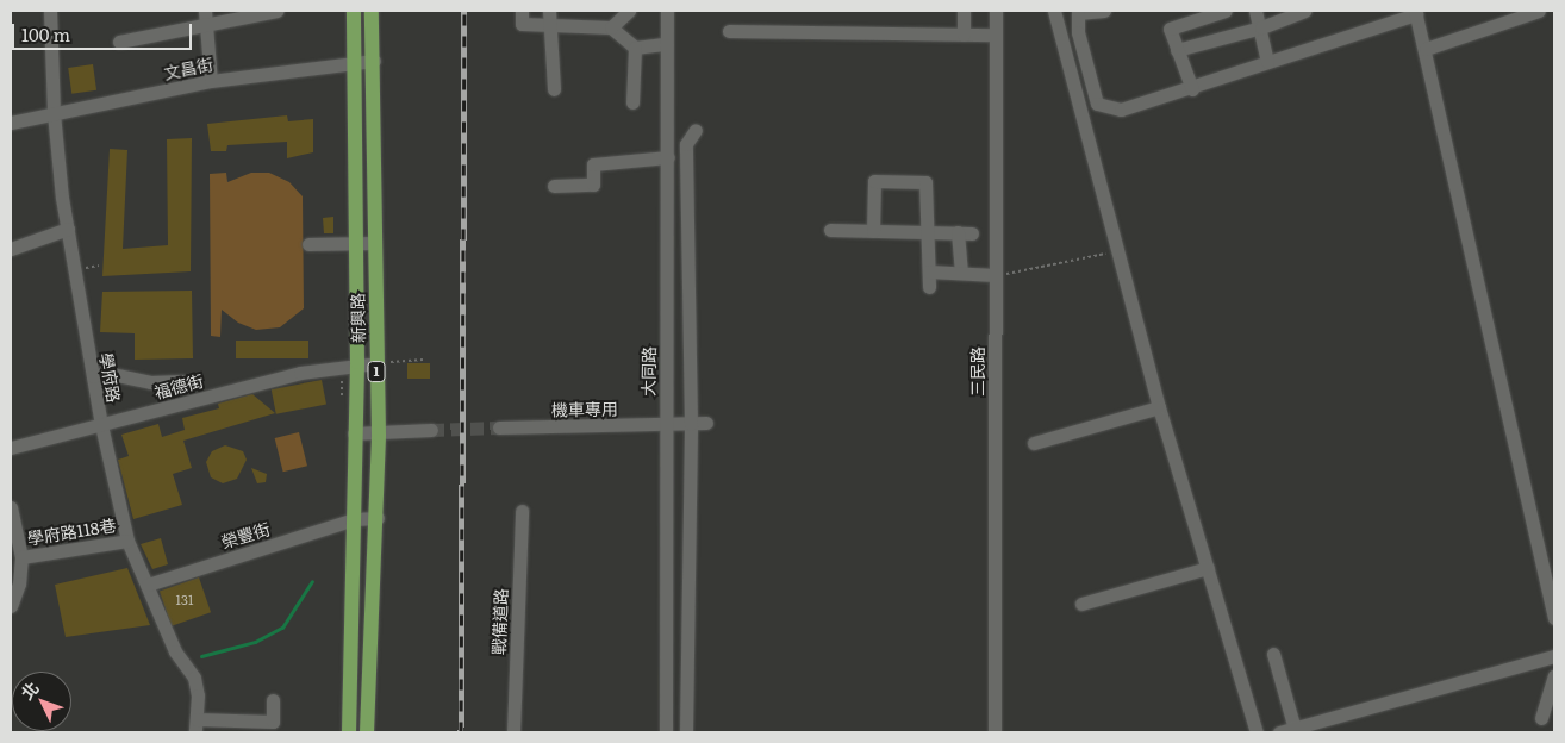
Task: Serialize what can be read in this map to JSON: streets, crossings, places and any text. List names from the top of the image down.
{
  "streets": {
    "main road": ["新興路", "1"],
    "street": [
      "文昌街",
      "大同路",
      "三民路",
      "學府路",
      "福德街",
      "機車專用",
      "學府路118巷",
      "榮豐街",
      "戰備道路"
    ]
  },
  "crossings": [
    ["文昌街", "新興路"],
    ["文昌街", "學府路"],
    ["新興路", "福德街"],
    ["新興路", "榮豐街"],
    ["大同路", "機車專用"],
    ["學府路", "福德街"],
    ["學府路", "學府路118巷"],
    ["學府路", "榮豐街"]
  ],
  "house_numbers": ["131"],
  "scale_bar": "100 m",
  "north": "top left"
}
